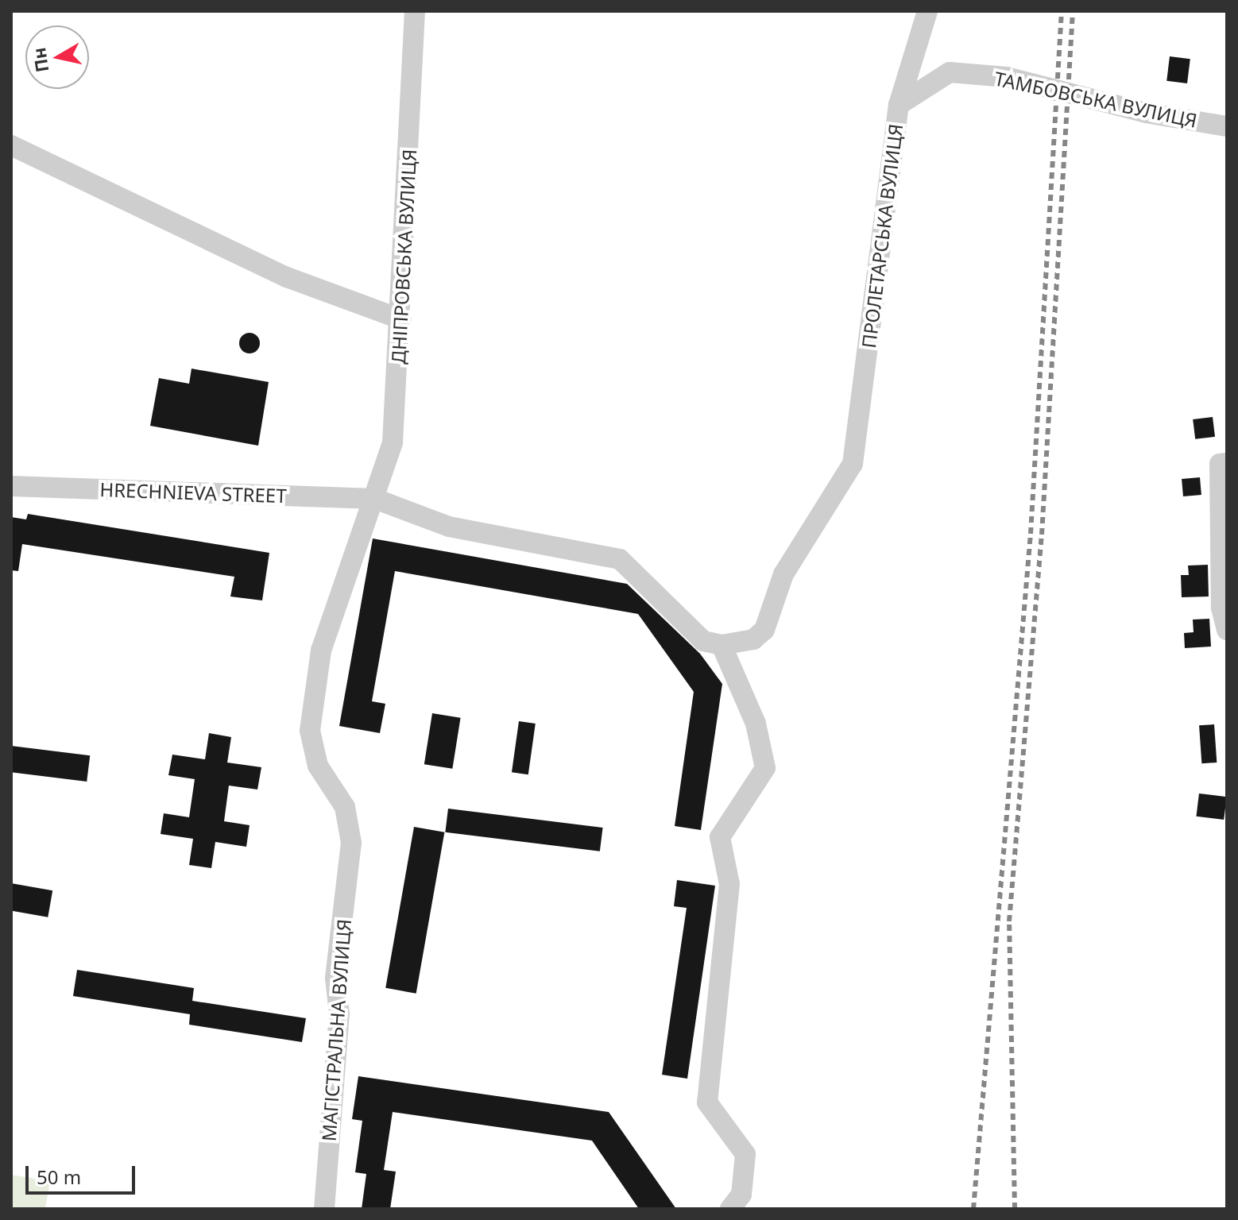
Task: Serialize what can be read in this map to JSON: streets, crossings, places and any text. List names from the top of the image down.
{
  "streets": {
    "street": [
      "ТАМБОВСЬКА ВУЛИЦЯ",
      "ПРОЛЕТАРСЬКА ВУЛИЦЯ",
      "ДНІПРОВСЬКА ВУЛИЦЯ",
      "HRECHNIEVA STREET",
      "МАГІСТРАЛЬНА ВУЛИЦЯ"
    ]
  },
  "crossings": [
    ["ТАМБОВСЬКА ВУЛИЦЯ", "ПРОЛЕТАРСЬКА ВУЛИЦЯ"],
    ["ДНІПРОВСЬКА ВУЛИЦЯ", "HRECHNIEVA STREET"],
    ["ДНІПРОВСЬКА ВУЛИЦЯ", "МАГІСТРАЛЬНА ВУЛИЦЯ"],
    ["HRECHNIEVA STREET", "МАГІСТРАЛЬНА ВУЛИЦЯ"]
  ],
  "scale_bar": "50 m",
  "north": "left"
}
